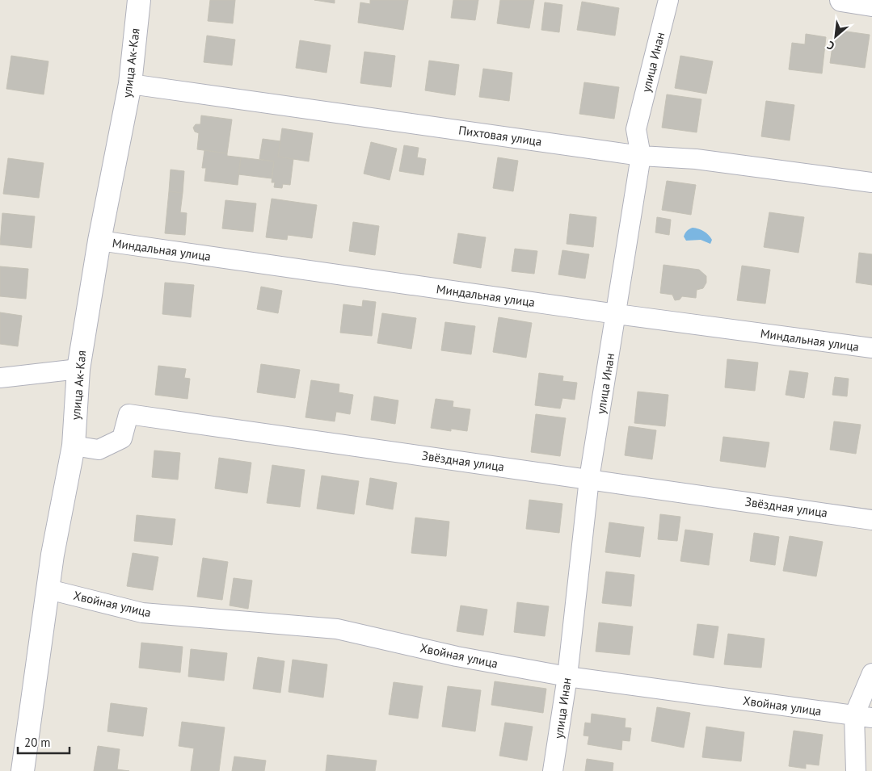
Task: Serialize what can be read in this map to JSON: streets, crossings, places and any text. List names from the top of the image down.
{
  "streets": {
    "main road": ["улица Ак-Кая"],
    "street": [
      "улица Инан",
      "Пихтовая улица",
      "Миндальная улица",
      "Звёздная улица",
      "Хвойная улица"
    ]
  },
  "crossings": [
    ["улица Инан", "Пихтовая улица"],
    ["улица Инан", "Миндальная улица"],
    ["улица Инан", "Звёздная улица"],
    ["улица Инан", "Хвойная улица"],
    ["улица Ак-Кая", "Пихтовая улица"],
    ["улица Ак-Кая", "Миндальная улица"],
    ["улица Ак-Кая", "Звёздная улица"],
    ["улица Ак-Кая", "Хвойная улица"]
  ],
  "scale_bar": "20 m",
  "north": "bottom left"
}
